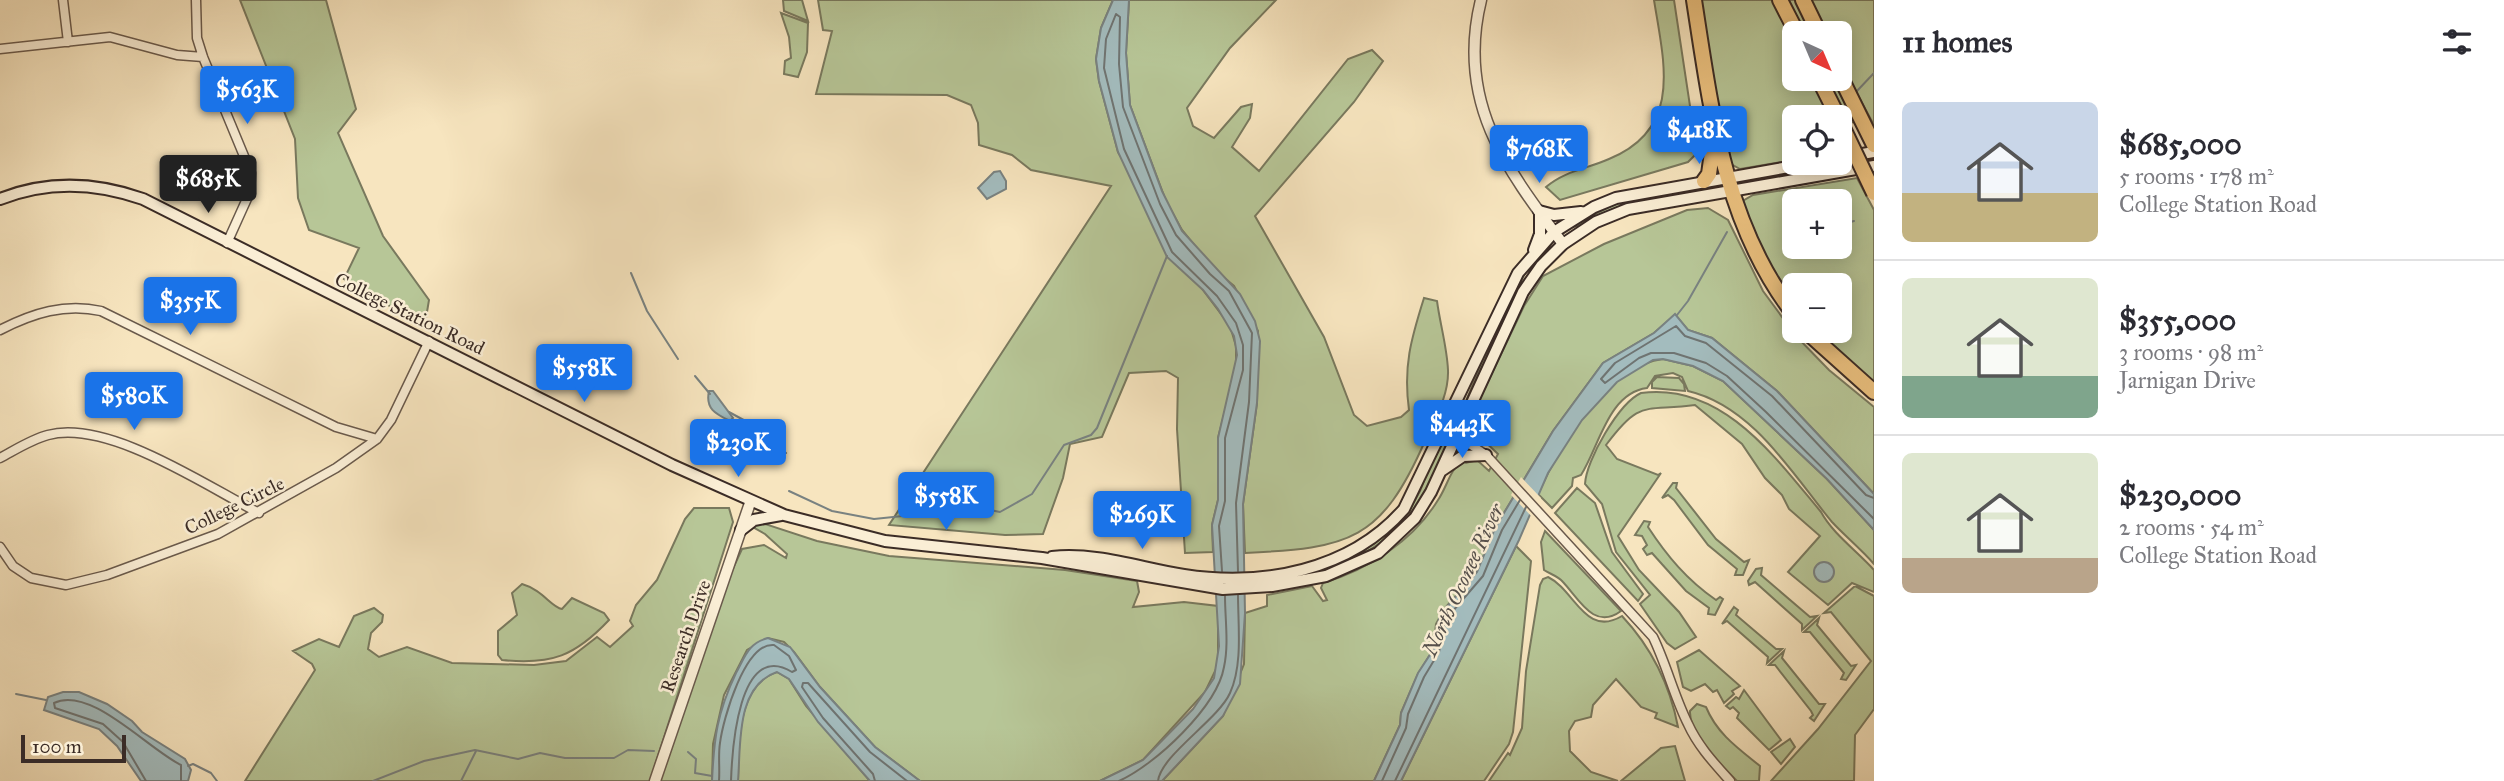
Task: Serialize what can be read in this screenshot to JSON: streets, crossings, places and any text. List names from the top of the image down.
{
  "streets": {
    "main road": ["College Station Road"],
    "street": ["College Circle", "Research Drive"]
  },
  "crossings": [
    ["College Station Road", "College Circle"],
    ["College Station Road", "Research Drive"]
  ],
  "water": ["North Oconee River"],
  "scale_bar": "100 m",
  "north": "bottom right",
  "page": {
    "heading": "11 homes",
    "map_buttons": ["+", "−"],
    "price": [
      "$563K",
      "$418K",
      "$768K",
      "$685K",
      "$355K",
      "$558K",
      "$580K",
      "$443K",
      "$230K",
      "$558K",
      "$269K"
    ],
    "list": [
      {
        "name": "$685,000",
        "note": "5 rooms · 178 m² · College Station Road"
      },
      {
        "name": "$355,000",
        "note": "3 rooms · 98 m² · Jarnigan Drive"
      },
      {
        "name": "$230,000",
        "note": "2 rooms · 54 m² · College Station Road"
      }
    ],
    "scale": "100 m"
  }
}
